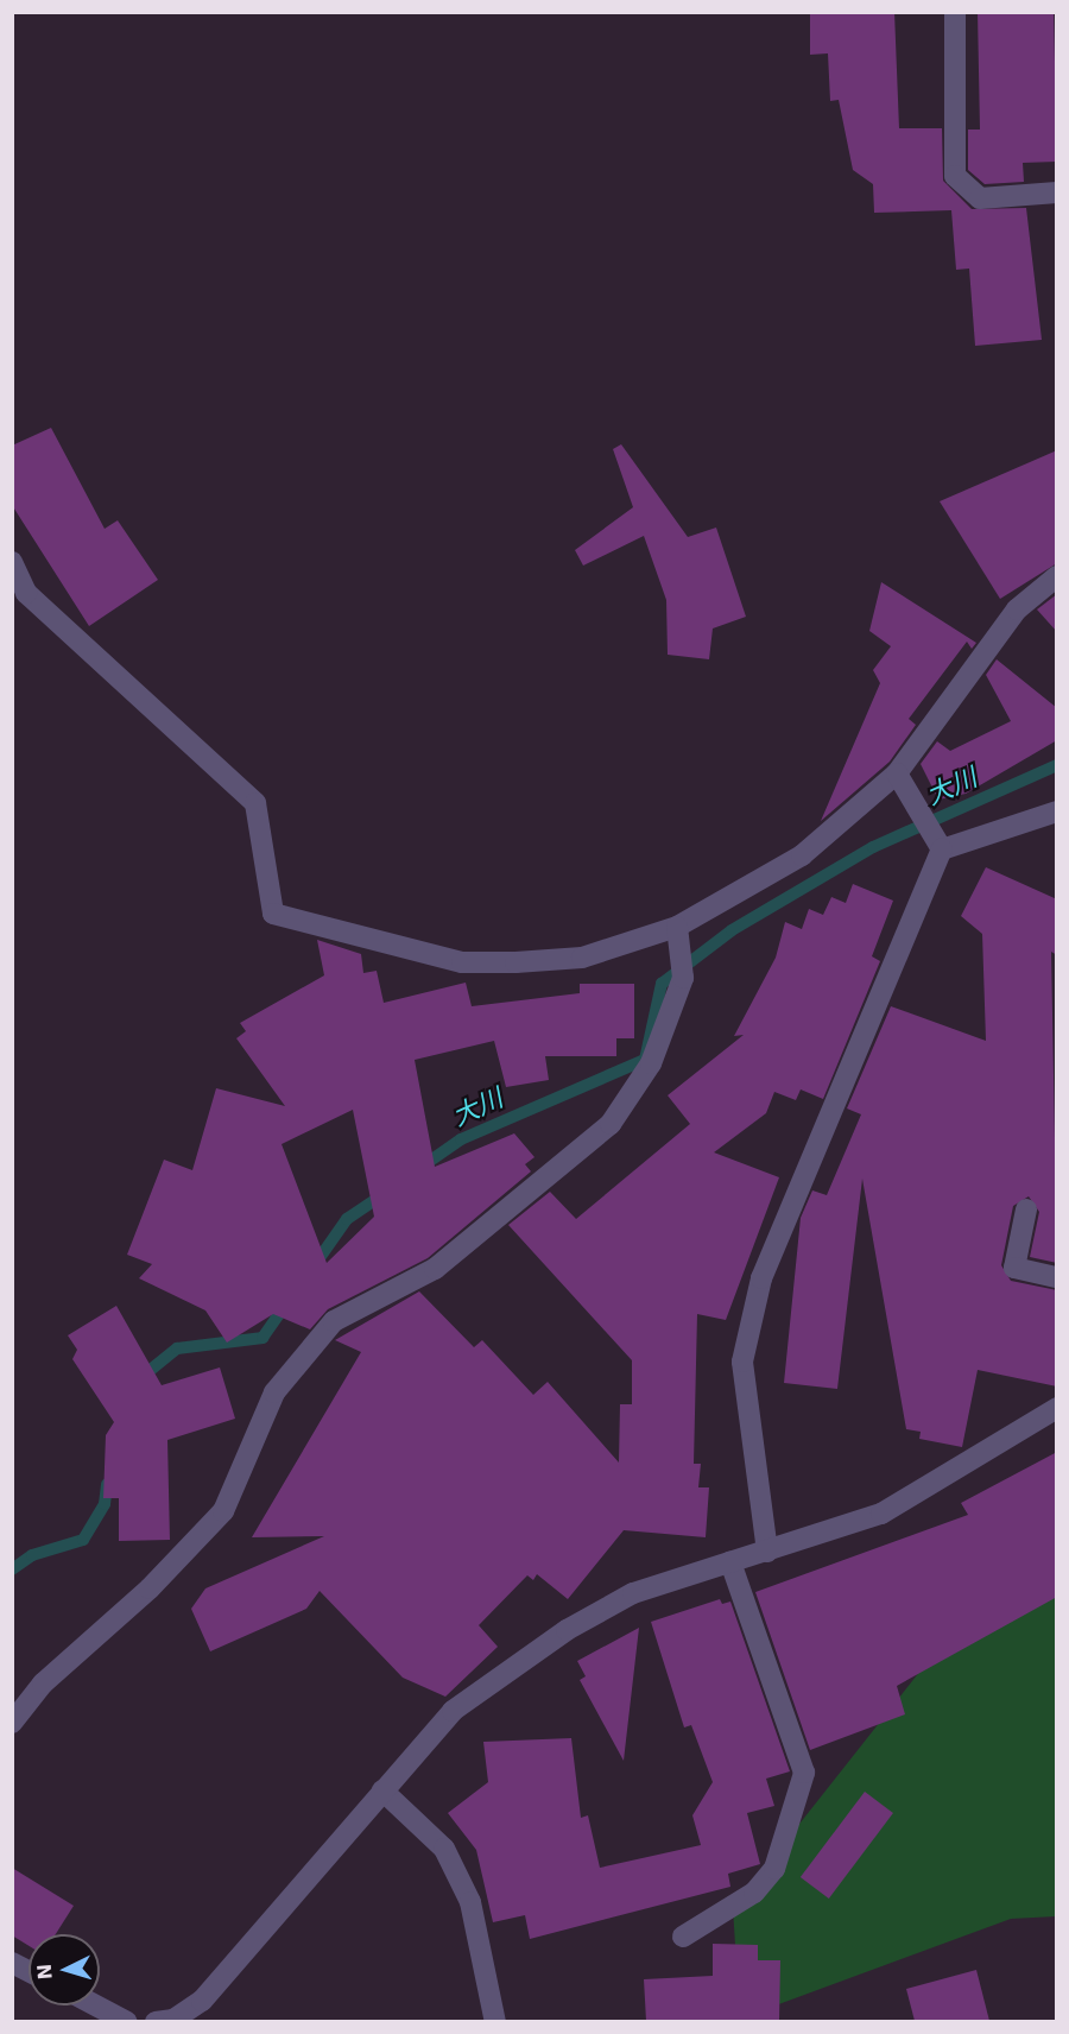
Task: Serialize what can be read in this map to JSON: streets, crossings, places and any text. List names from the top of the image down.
{
  "water": ["大川"],
  "north": "left"
}
